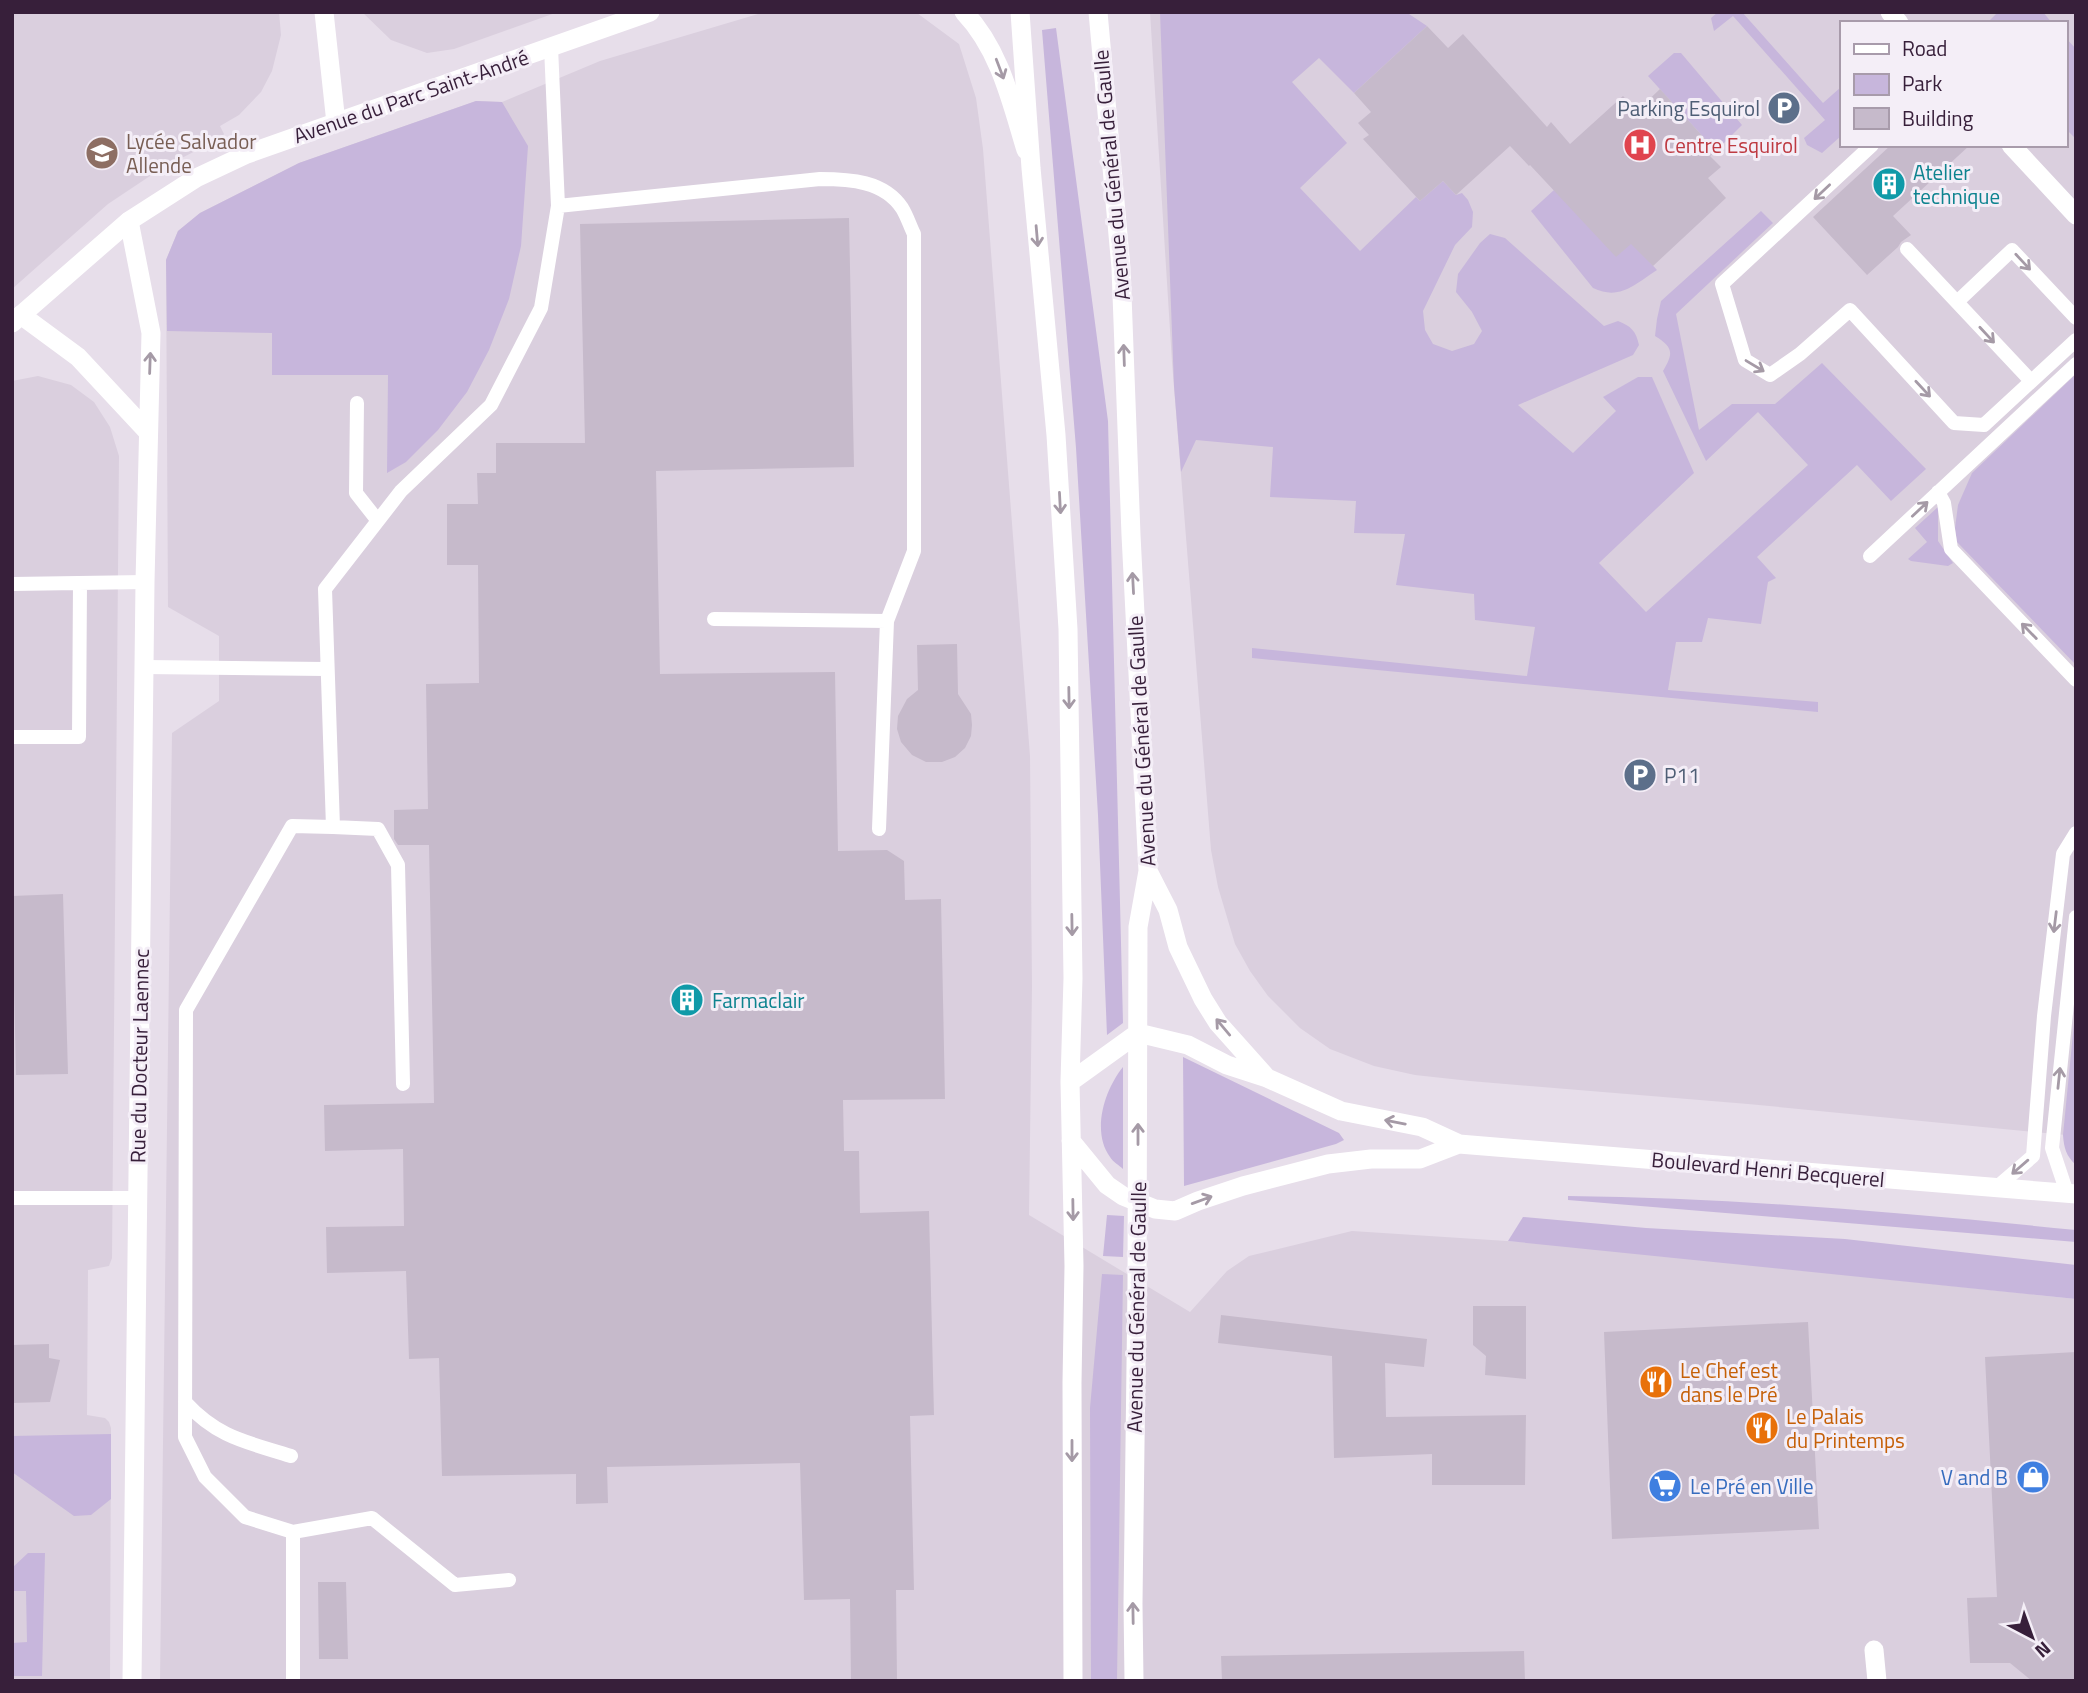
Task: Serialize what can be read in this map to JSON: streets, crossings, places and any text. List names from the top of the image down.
{
  "streets": {
    "main road": [
      "Avenue du Parc Saint-André",
      "Avenue du Général de Gaulle",
      "Rue du Docteur Laennec",
      "Boulevard Henri Becquerel"
    ]
  },
  "crossings": [
    ["Avenue du Parc Saint-André", "Rue du Docteur Laennec"]
  ],
  "places": {
    "parking": ["Parking Esquirol", "P11"],
    "hospital": ["Centre Esquirol"],
    "school or university": ["Lycée Salvador Allende"],
    "building": ["Atelier technique", "Farmaclair"],
    "restaurant": ["Le Chef est dans le Pré", "Le Palais du Printemps"],
    "shop": ["V and B"],
    "supermarket": ["Le Pré en Ville"]
  },
  "legend": ["Road", "Park", "Building"],
  "north": "bottom right"
}
